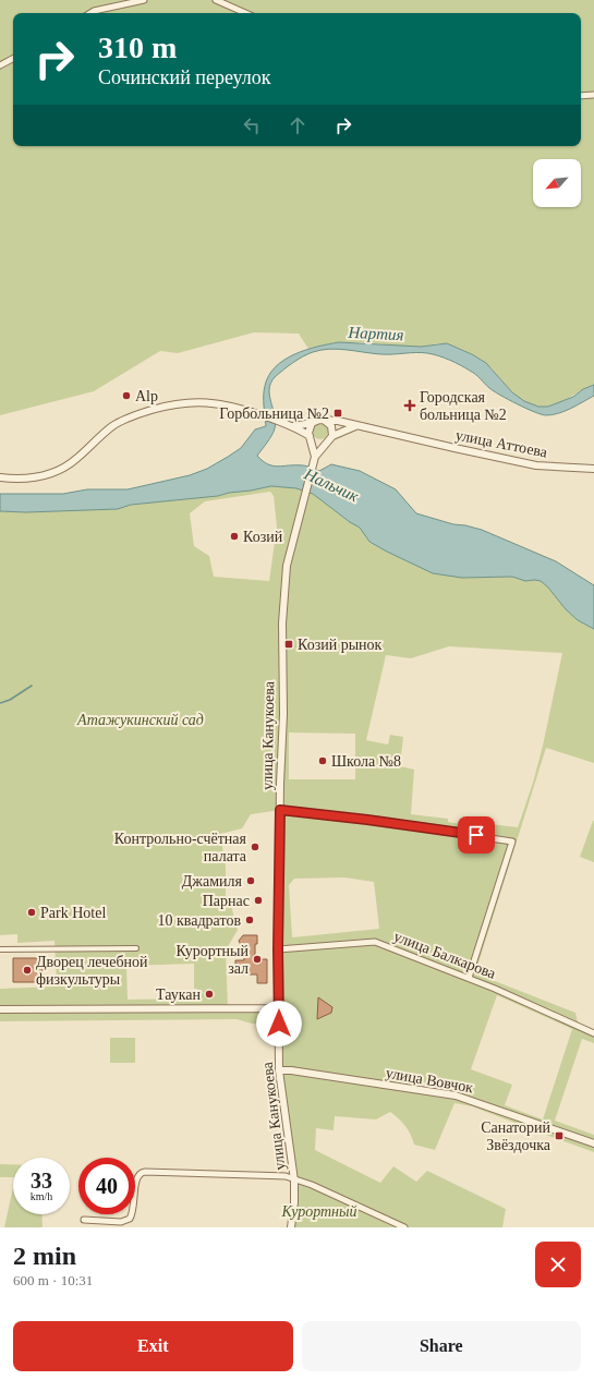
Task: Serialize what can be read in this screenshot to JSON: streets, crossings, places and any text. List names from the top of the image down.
{
  "streets": {
    "street": [
      "улица Аттоева",
      "улица Канукоева",
      "улица Балкарова",
      "улица Вовчок"
    ]
  },
  "crossings": [
    ["улица Канукоева", "улица Балкарова"],
    ["улица Канукоева", "улица Вовчок"]
  ],
  "water": ["Нартия", "Нальчик"],
  "parks": ["Атажукинский сад", "Курортный"],
  "places": {
    "other": [
      "Alp",
      "Козий",
      "Школа №8",
      "Контрольно-счётная палата",
      "Джамиля",
      "Парнас",
      "Park Hotel",
      "10 квадратов",
      "Курортный зал",
      "Дворец лечебной физкультуры",
      "Таукан"
    ],
    "health": ["Городская больница №2"],
    "transit": ["Горбольница №2", "Козий рынок", "Санаторий Звёздочка"]
  },
  "north": "bottom left",
  "page": {
    "turn": ["310 m", "Сочинский переулок"],
    "speed": "33 km/h",
    "limit": "40",
    "heading": ["2 min", "600 m · 10:31"],
    "buttons": ["Exit", "Share"]
  }
}
